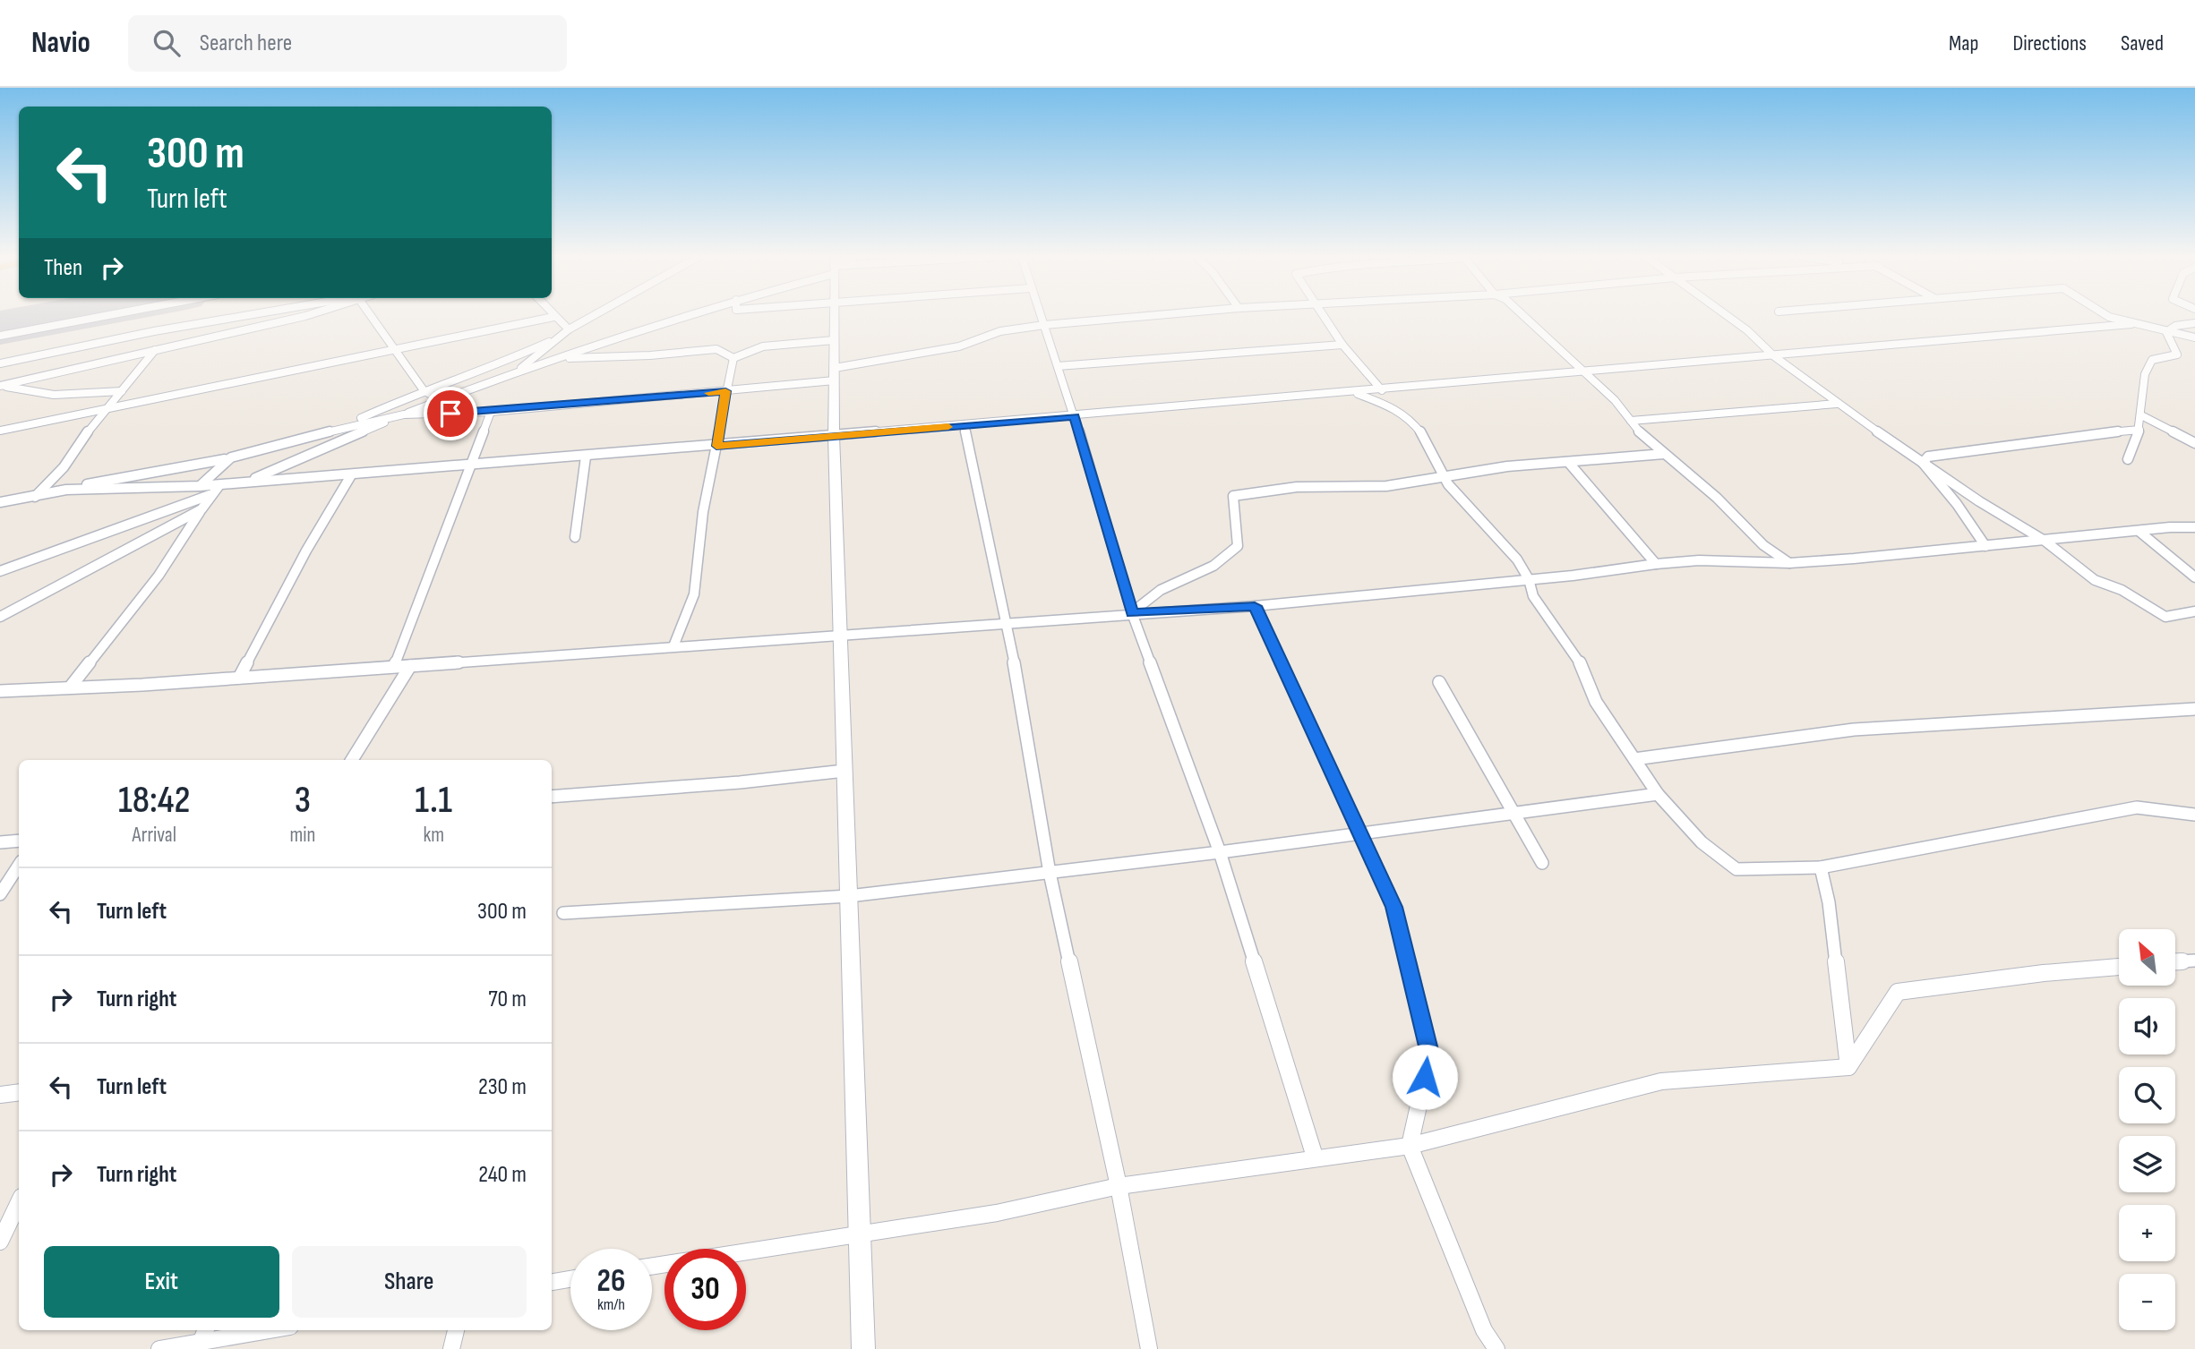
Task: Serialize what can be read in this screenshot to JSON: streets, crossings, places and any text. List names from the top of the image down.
{
  "north": "top left",
  "page": {
    "header": "Navio",
    "search": "Search here",
    "nav": ["Map", "Directions", "Saved"],
    "turn": ["300 m", "Turn left"],
    "then": "Then",
    "eta": [
      "18:42",
      "Arrival",
      "3",
      "min",
      "1.1",
      "km"
    ],
    "list": [
      {
        "name": "Turn left",
        "value": "300 m"
      },
      {
        "name": "Turn right",
        "value": "70 m"
      },
      {
        "name": "Turn left",
        "value": "230 m"
      },
      {
        "name": "Turn right",
        "value": "240 m"
      }
    ],
    "map_buttons": ["+", "−"],
    "buttons": ["Exit", "Share"],
    "speed": "26 km/h",
    "limit": "30"
  }
}
